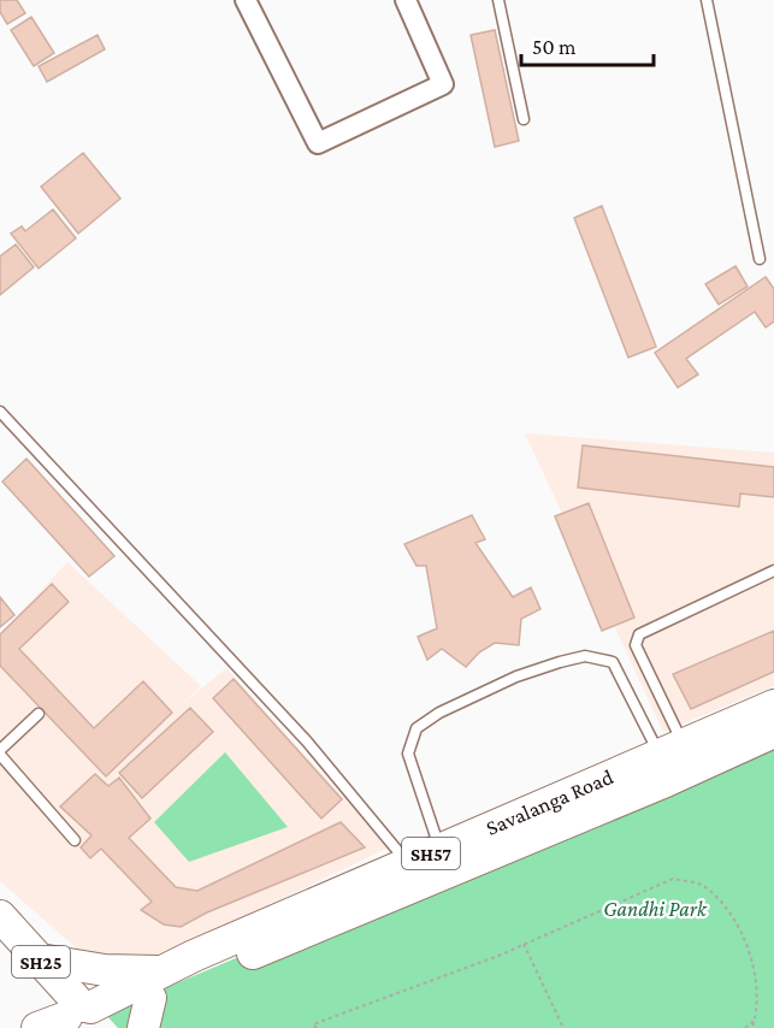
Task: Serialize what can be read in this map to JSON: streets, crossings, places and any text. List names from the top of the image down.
{
  "streets": {
    "main road": ["Savalanga Road", "SH57", "SH25"]
  },
  "crossings": [
    ["Savalanga Road", "SH25"]
  ],
  "parks": ["Gandhi Park"],
  "scale_bar": "50 m"
}
